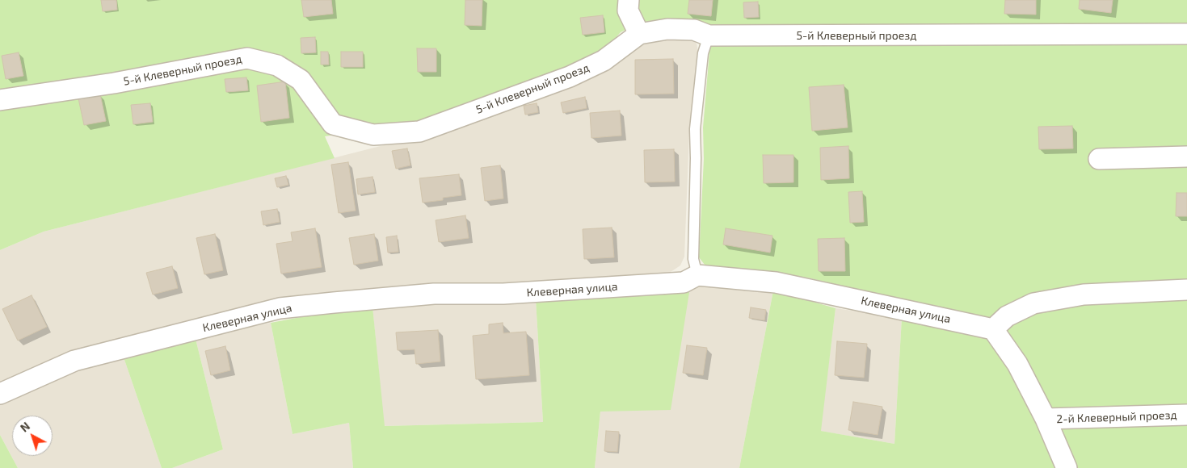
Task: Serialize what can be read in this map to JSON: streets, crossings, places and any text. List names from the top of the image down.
{
  "streets": {
    "street": ["5-й Клеверный проезд", "Клеверная улица", "2-й Клеверный проезд"]
  },
  "north": "top left"
}
